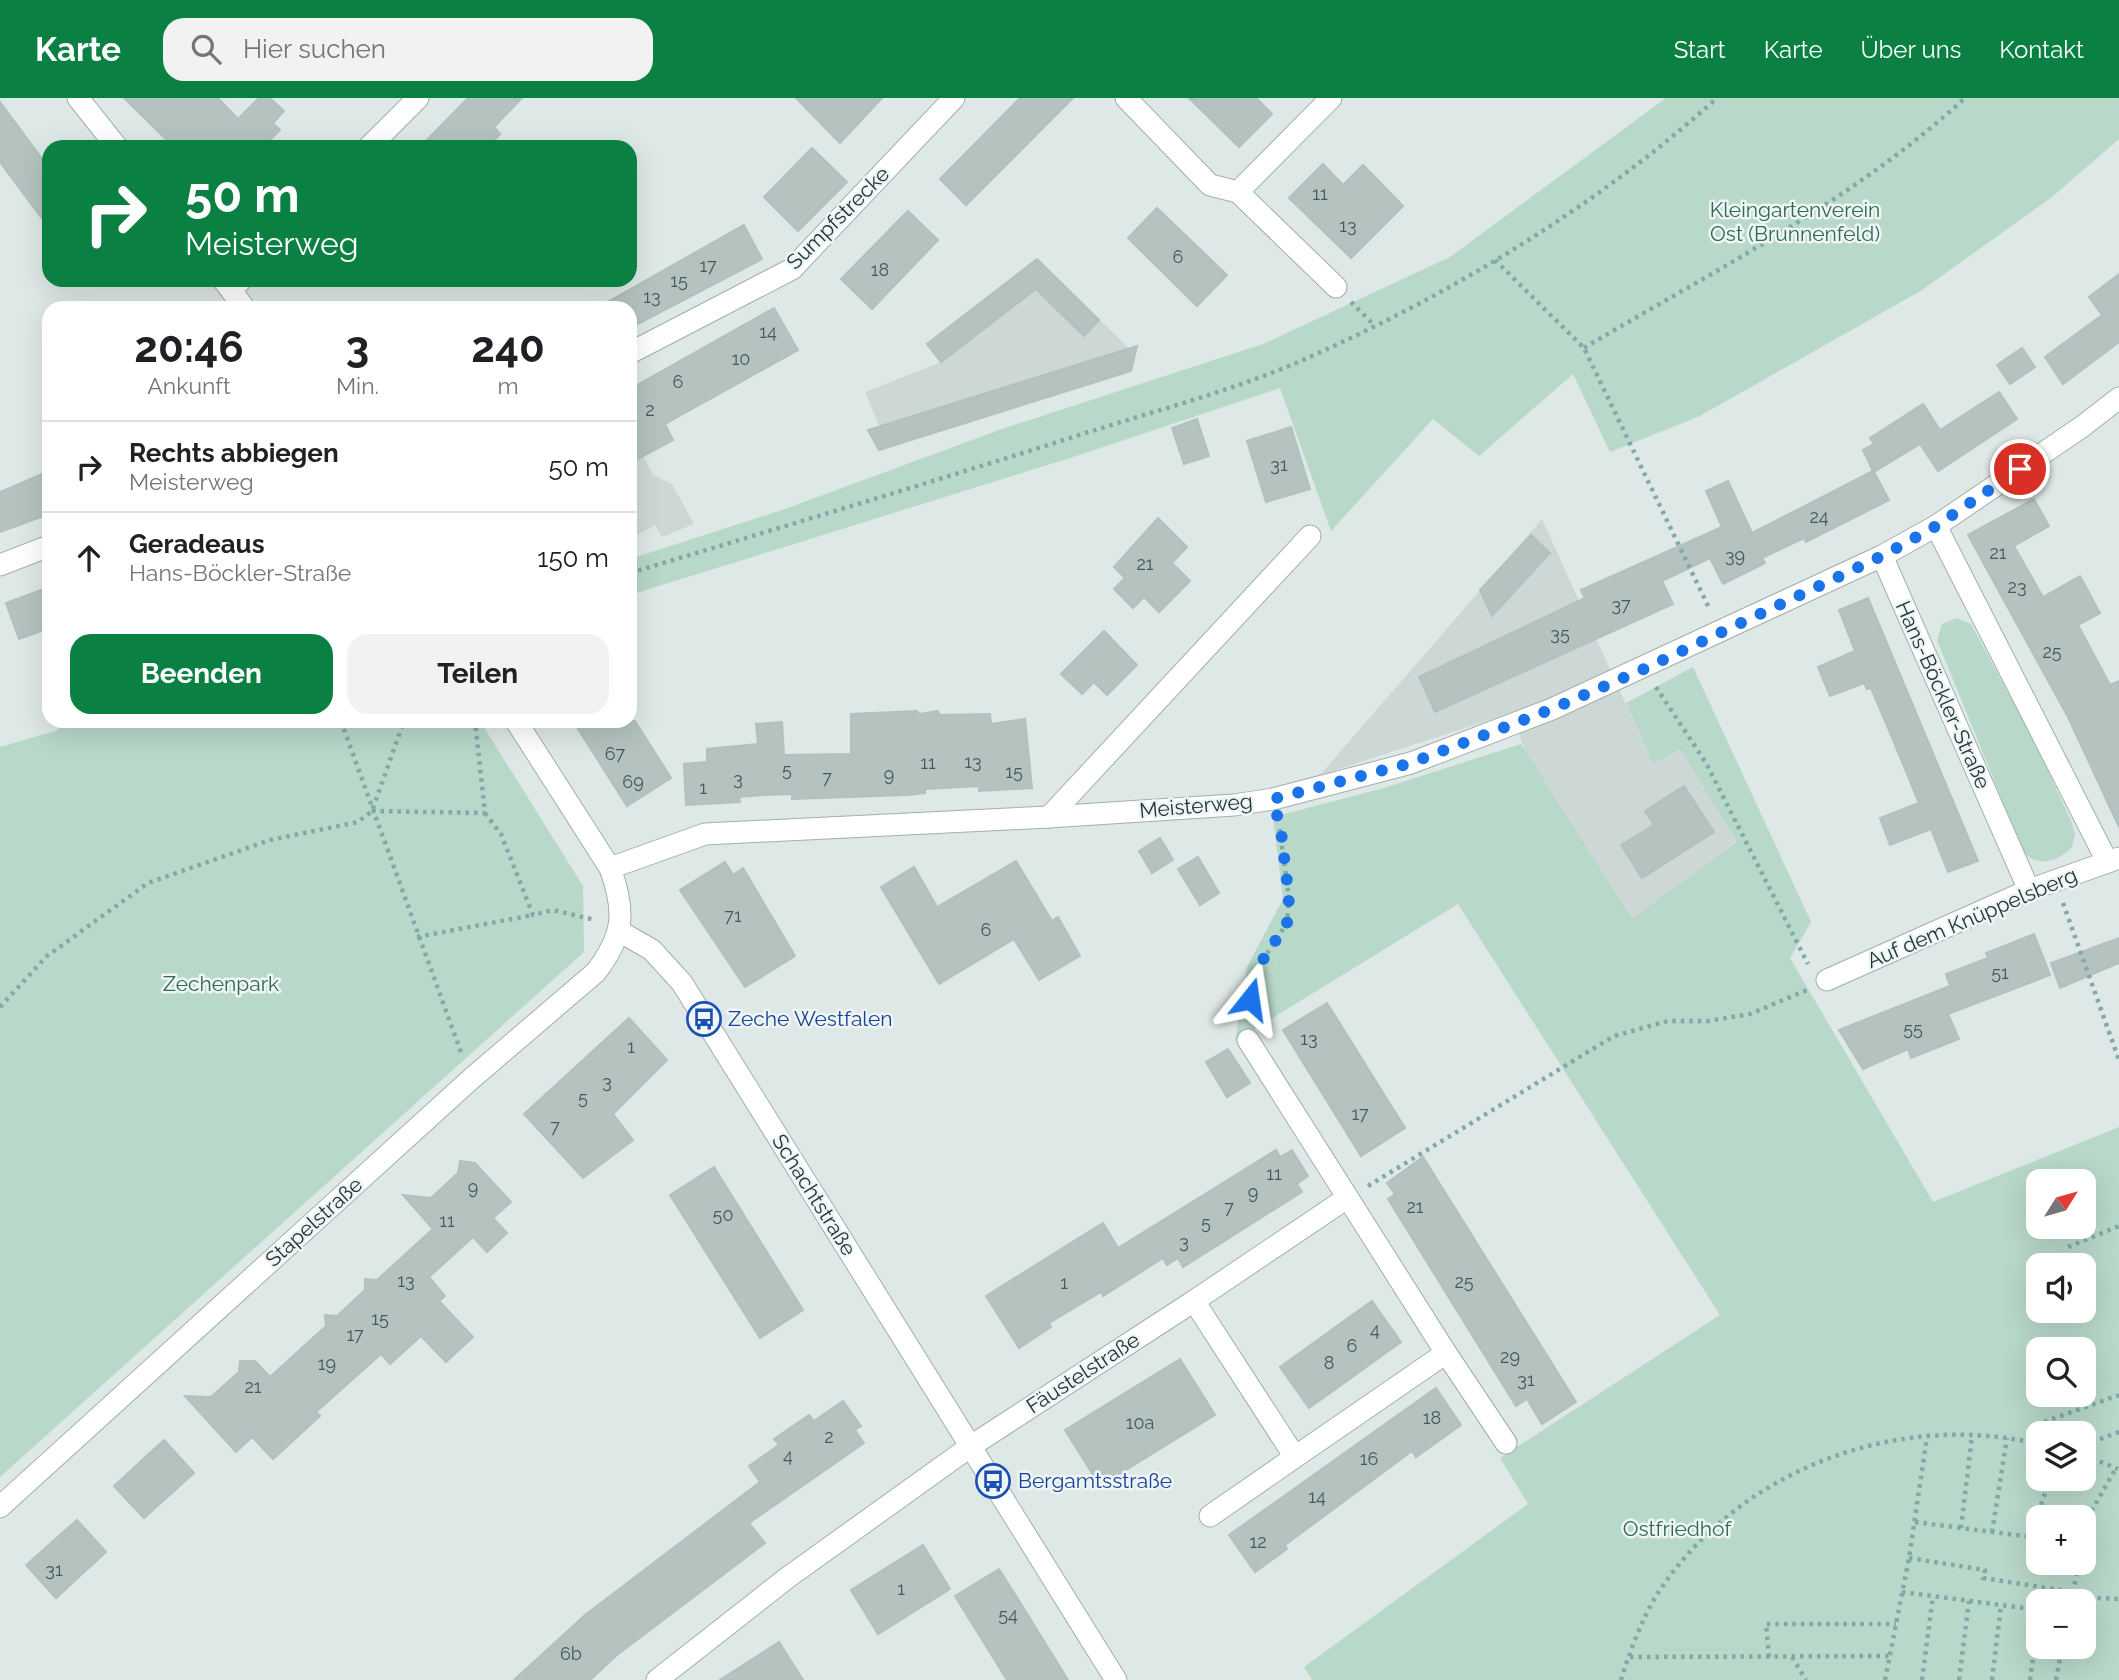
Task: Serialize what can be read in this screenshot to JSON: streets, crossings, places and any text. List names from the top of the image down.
{
  "streets": {
    "street": [
      "Sumpfstrecke",
      "Hans-Böckler-Straße",
      "Meisterweg",
      "Auf dem Knüppelsberg",
      "Schachtstraße",
      "Stapelstraße",
      "Fäustelstraße"
    ]
  },
  "crossings": [
    ["Hans-Böckler-Straße", "Meisterweg"],
    ["Hans-Böckler-Straße", "Auf dem Knüppelsberg"],
    ["Schachtstraße", "Stapelstraße"],
    ["Schachtstraße", "Fäustelstraße"]
  ],
  "parks": ["Kleingartenverein Ost (Brunnenfeld)", "Zechenpark", "Ostfriedhof"],
  "places": {
    "bus stop": ["Zeche Westfalen", "Bergamtsstraße"]
  },
  "house_numbers": [
    "11",
    "13",
    "6",
    "17",
    "18",
    "15",
    "13",
    "14",
    "10",
    "6",
    "2",
    "31",
    "24",
    "21",
    "39",
    "21",
    "23",
    "37",
    "35",
    "25",
    "67",
    "13",
    "11",
    "5",
    "15",
    "9",
    "7",
    "3",
    "69",
    "1",
    "71",
    "6",
    "51",
    "55",
    "13",
    "1",
    "3",
    "5",
    "17",
    "7",
    "11",
    "9",
    "9",
    "21",
    "7",
    "50",
    "11",
    "5",
    "3",
    "13",
    "25",
    "1",
    "15",
    "4",
    "17",
    "6",
    "29",
    "8",
    "19",
    "31",
    "21",
    "18",
    "10a",
    "2",
    "4",
    "16",
    "14",
    "12",
    "31",
    "1",
    "54",
    "6b"
  ],
  "north": "top right",
  "page": {
    "header": "Karte",
    "search": "Hier suchen",
    "nav": [
      "Start",
      "Karte",
      "Über uns",
      "Kontakt"
    ],
    "turn": ["50 m", "Meisterweg"],
    "eta": [
      "20:46",
      "Ankunft",
      "3",
      "Min.",
      "240",
      "m"
    ],
    "list": [
      {
        "name": "Rechts abbiegen",
        "note": "Meisterweg",
        "value": "50 m"
      },
      {
        "name": "Geradeaus",
        "note": "Hans-Böckler-Straße",
        "value": "150 m"
      }
    ],
    "buttons": ["Beenden", "Teilen"],
    "map_buttons": ["+", "−"]
  }
}
